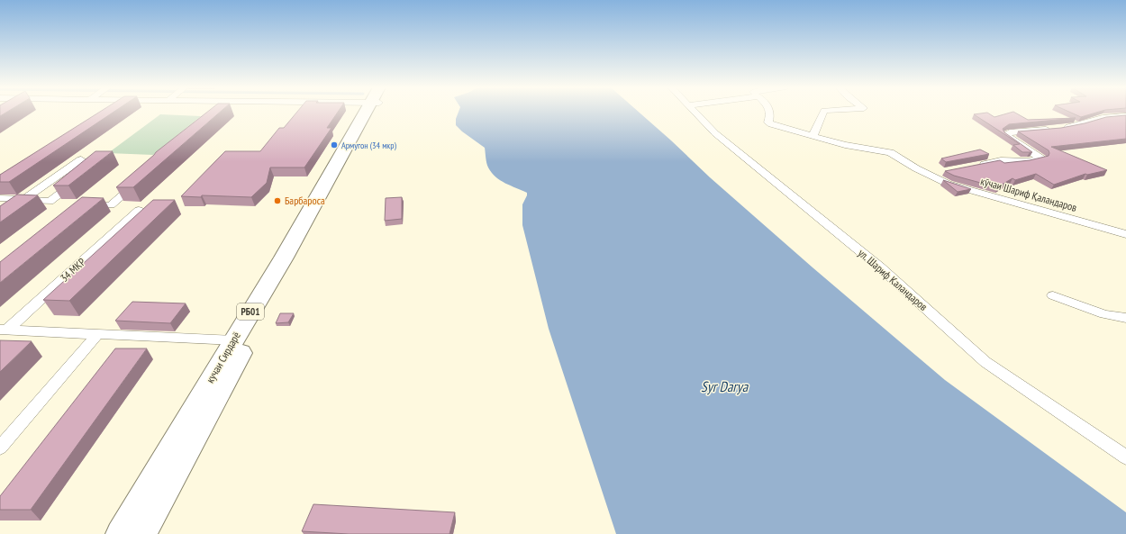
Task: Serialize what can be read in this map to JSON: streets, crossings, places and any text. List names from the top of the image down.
{
  "streets": {
    "highway": ["РБ01", "кучаи Сирдарё"],
    "street": ["кӯчаи Шариф Қаландаров", "34 МКР", "ул. Шариф Каландаров"]
  },
  "water": ["Syr Darya"],
  "places": ["Армугон (34 мкр)", "Барбароса"]
}
